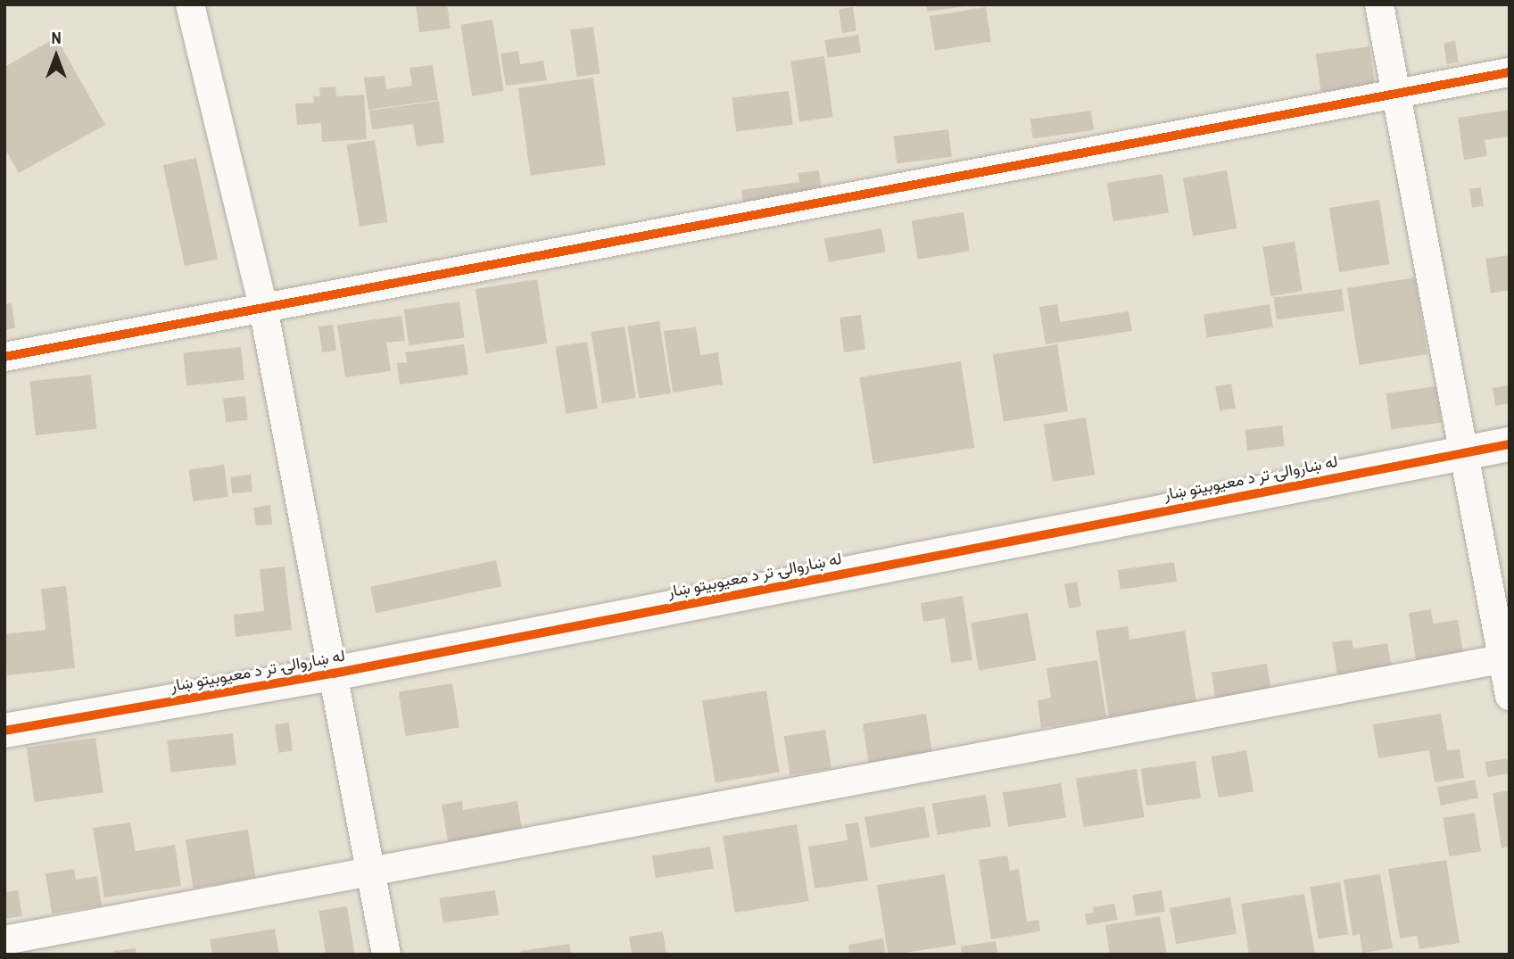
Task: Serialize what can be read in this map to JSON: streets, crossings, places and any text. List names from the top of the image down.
{
  "streets": {
    "street": ["له ښاروالۍ تر د معیوبیتو ښار"]
  },
  "north": "top"
}
